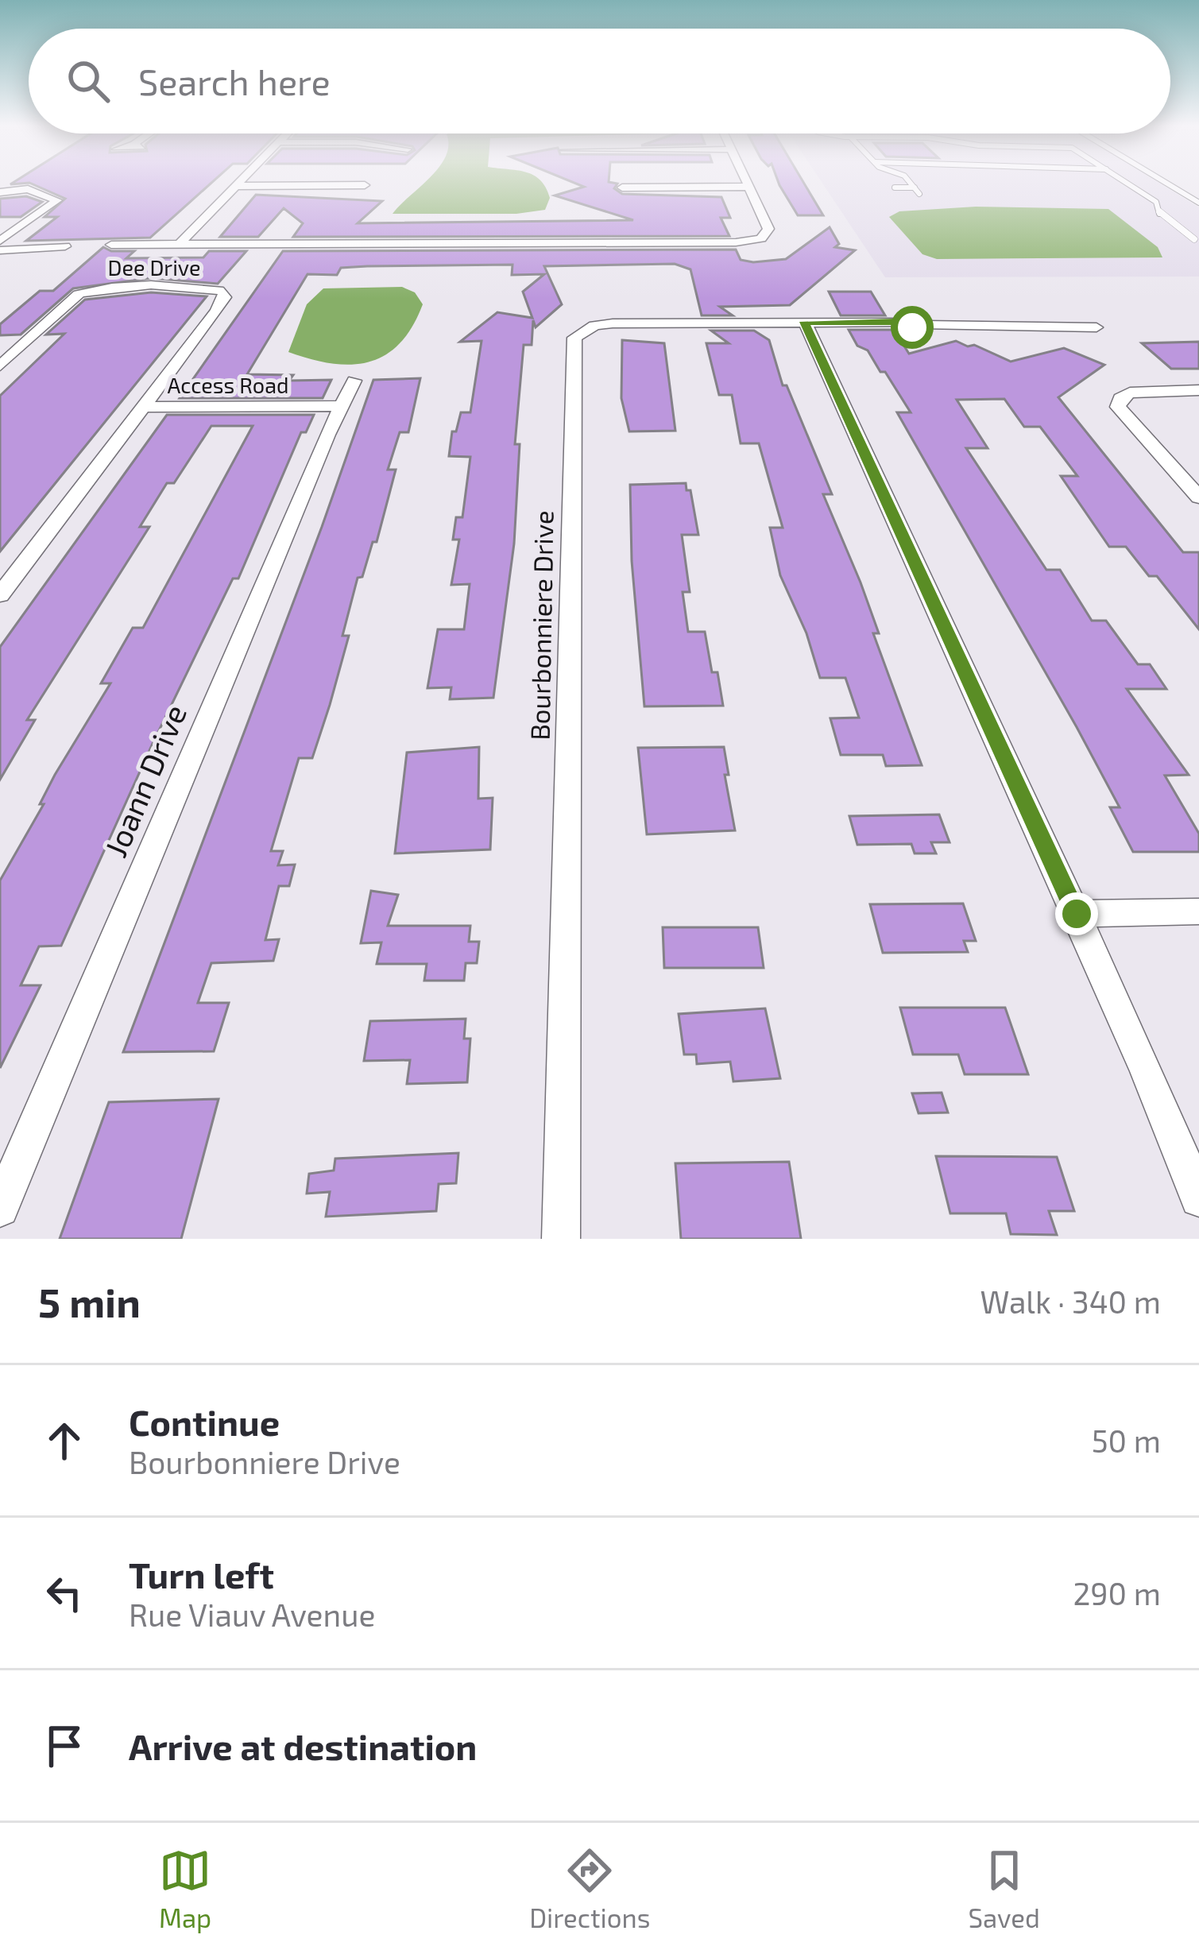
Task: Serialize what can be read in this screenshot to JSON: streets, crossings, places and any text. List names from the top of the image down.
{
  "streets": {
    "street": [
      "Dee Drive",
      "Access Road",
      "Bourbonniere Drive",
      "Joann Drive"
    ]
  },
  "crossings": [
    ["Dee Drive", "Access Road"],
    ["Access Road", "Joann Drive"]
  ],
  "page": {
    "search": "Search here",
    "heading": ["5 min", "Walk · 340 m"],
    "list": [
      ["Continue", "Bourbonniere Drive", "50 m"],
      ["Turn left", "Rue Viauv Avenue", "290 m"],
      "Arrive at destination"
    ],
    "nav": ["Map", "Directions", "Saved"]
  }
}
